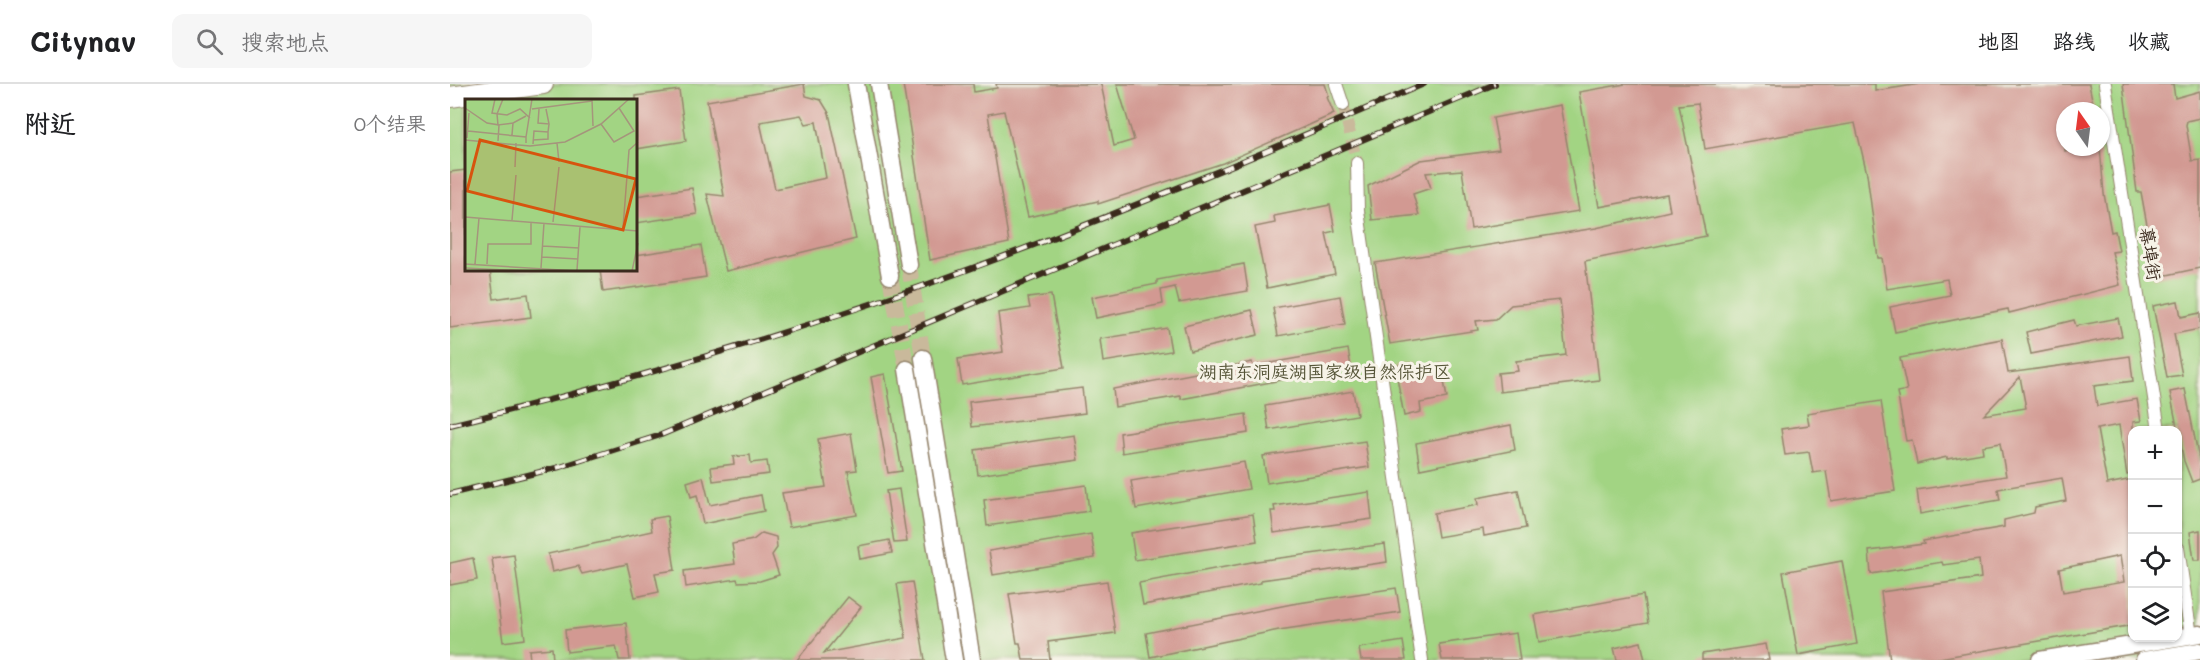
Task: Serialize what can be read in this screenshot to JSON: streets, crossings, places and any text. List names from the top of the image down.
{
  "streets": {
    "street": ["幕埠街"]
  },
  "parks": ["湖南东洞庭湖国家级自然保护区"],
  "north": "top",
  "page": {
    "header": "Citynav",
    "search": "搜索地点",
    "nav": ["地图", "路线", "收藏"],
    "heading": ["附近", "0个结果"],
    "map_buttons": ["+", "−"]
  }
}
